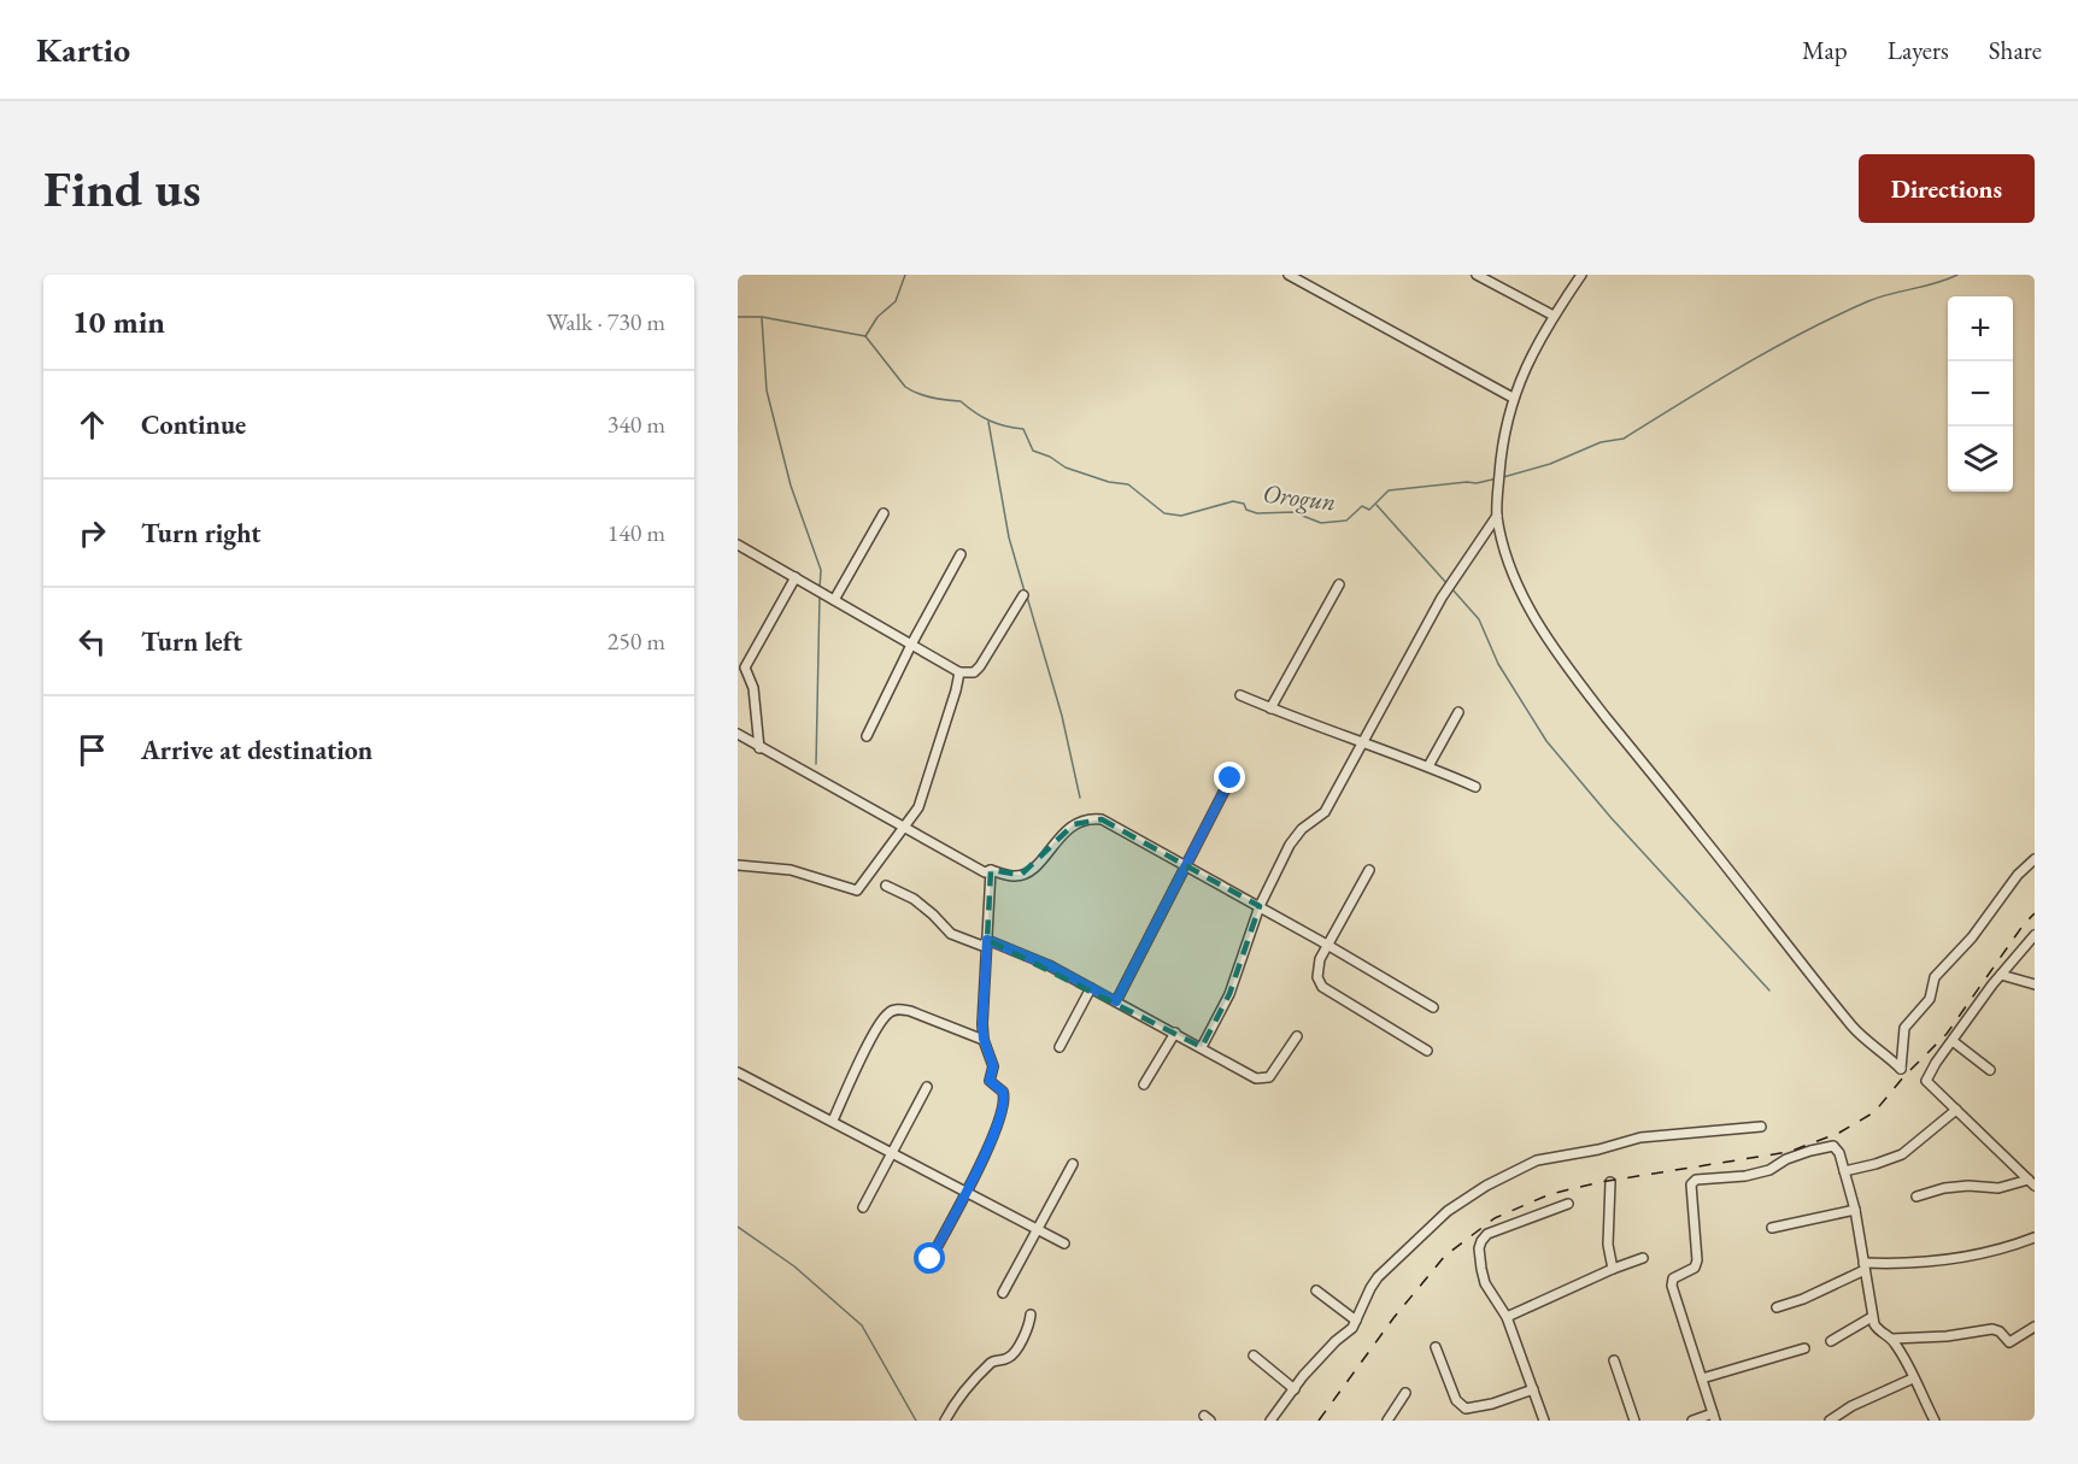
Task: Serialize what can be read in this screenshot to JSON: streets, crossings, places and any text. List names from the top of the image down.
{
  "water": ["Orogun"],
  "page": {
    "header": "Kartio",
    "nav": ["Map", "Layers", "Share"],
    "buttons": "Directions",
    "title": "Find us",
    "heading": ["10 min", "Walk · 730 m"],
    "map_buttons": ["+", "−"],
    "list": [
      ["Continue", "340 m"],
      ["Turn right", "140 m"],
      ["Turn left", "250 m"],
      "Arrive at destination"
    ]
  }
}
